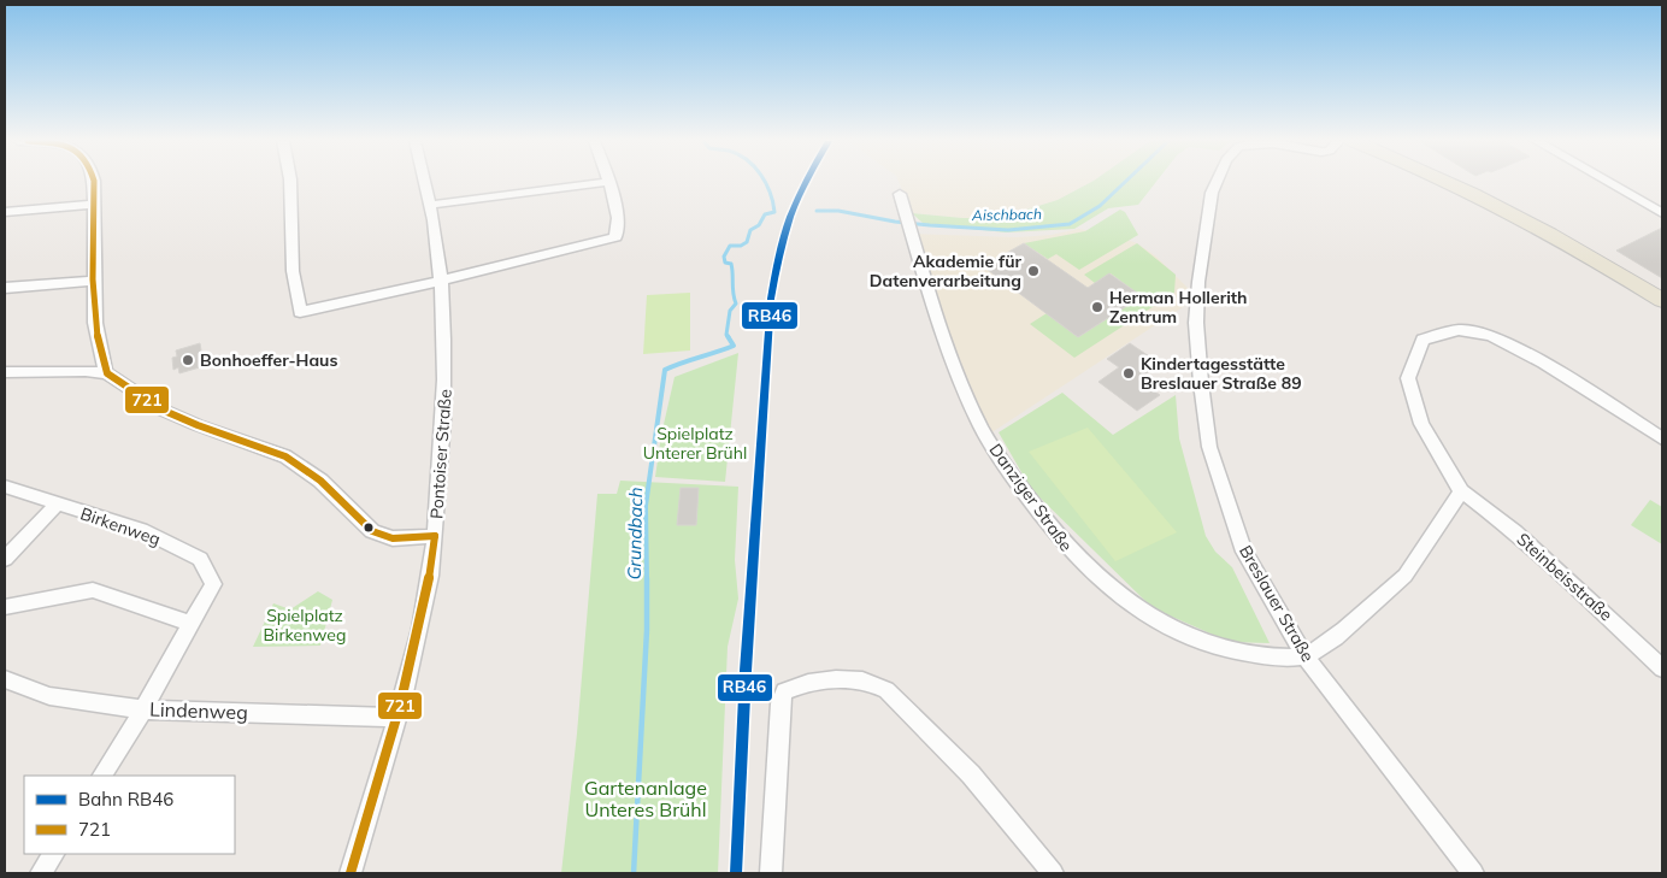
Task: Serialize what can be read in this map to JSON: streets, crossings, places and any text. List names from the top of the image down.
{
  "streets": {
    "street": [
      "Pontoiser Straße",
      "Danziger Straße",
      "Birkenweg",
      "Steinbeisstraße",
      "Breslauer Straße",
      "Lindenweg"
    ]
  },
  "crossings": [
    ["Pontoiser Straße", "Lindenweg"],
    ["Danziger Straße", "Breslauer Straße"],
    ["Birkenweg", "Lindenweg"]
  ],
  "water": ["Aischbach", "Grundbach"],
  "parks": ["Spielplatz Unterer Brühl", "Spielplatz Birkenweg", "Gartenanlage Unteres Brühl"],
  "places": [
    "Akademie für Datenverarbeitung",
    "Herman Hollerith Zentrum",
    "Bonhoeffer-Haus",
    "Kindertagesstätte Breslauer Straße 89"
  ],
  "lines": ["rail line RB46", "transit line 721"],
  "legend": ["Bahn RB46", "721"]
}
